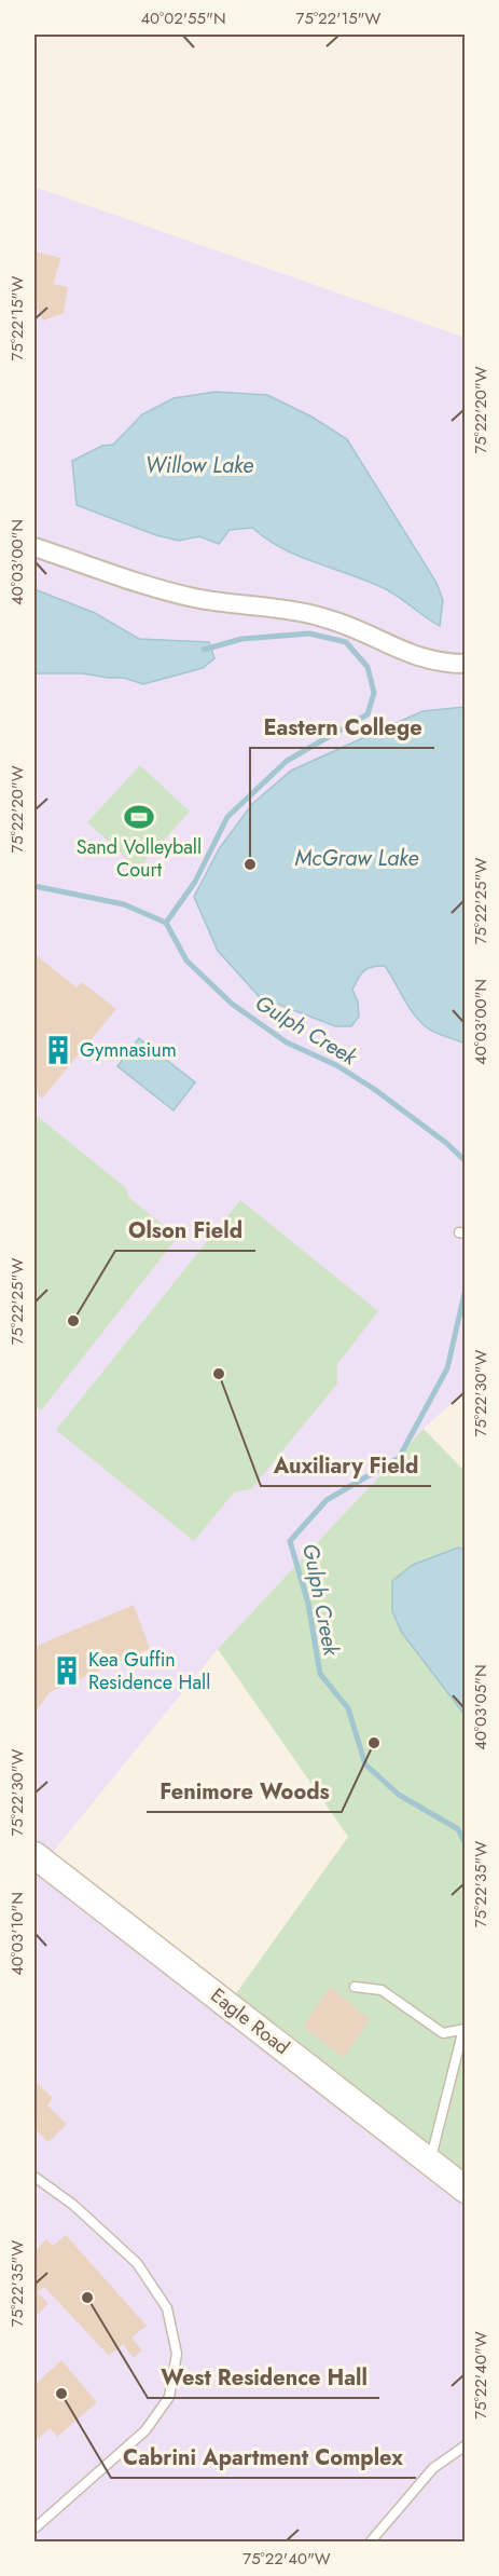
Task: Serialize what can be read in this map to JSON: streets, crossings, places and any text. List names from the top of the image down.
{
  "streets": {
    "street": ["Eagle Road"]
  },
  "water": ["Willow Lake", "McGraw Lake", "Gulph Creek"],
  "places": {
    "sports": ["Sand Volleyball Court"],
    "other": [
      "Eastern College",
      "Olson Field",
      "Auxiliary Field",
      "Fenimore Woods",
      "West Residence Hall",
      "Cabrini Apartment Complex"
    ],
    "building": ["Gymnasium", "Kea Guffin Residence Hall"]
  },
  "coordinates": [
    "40°02'55\"N",
    "75°22'15\"W",
    "75°22'20\"W",
    "40°03'00\"N",
    "75°22'25\"W",
    "75°22'30\"W",
    "40°03'05\"N",
    "75°22'35\"W",
    "40°03'10\"N",
    "75°22'40\"W"
  ]
}
